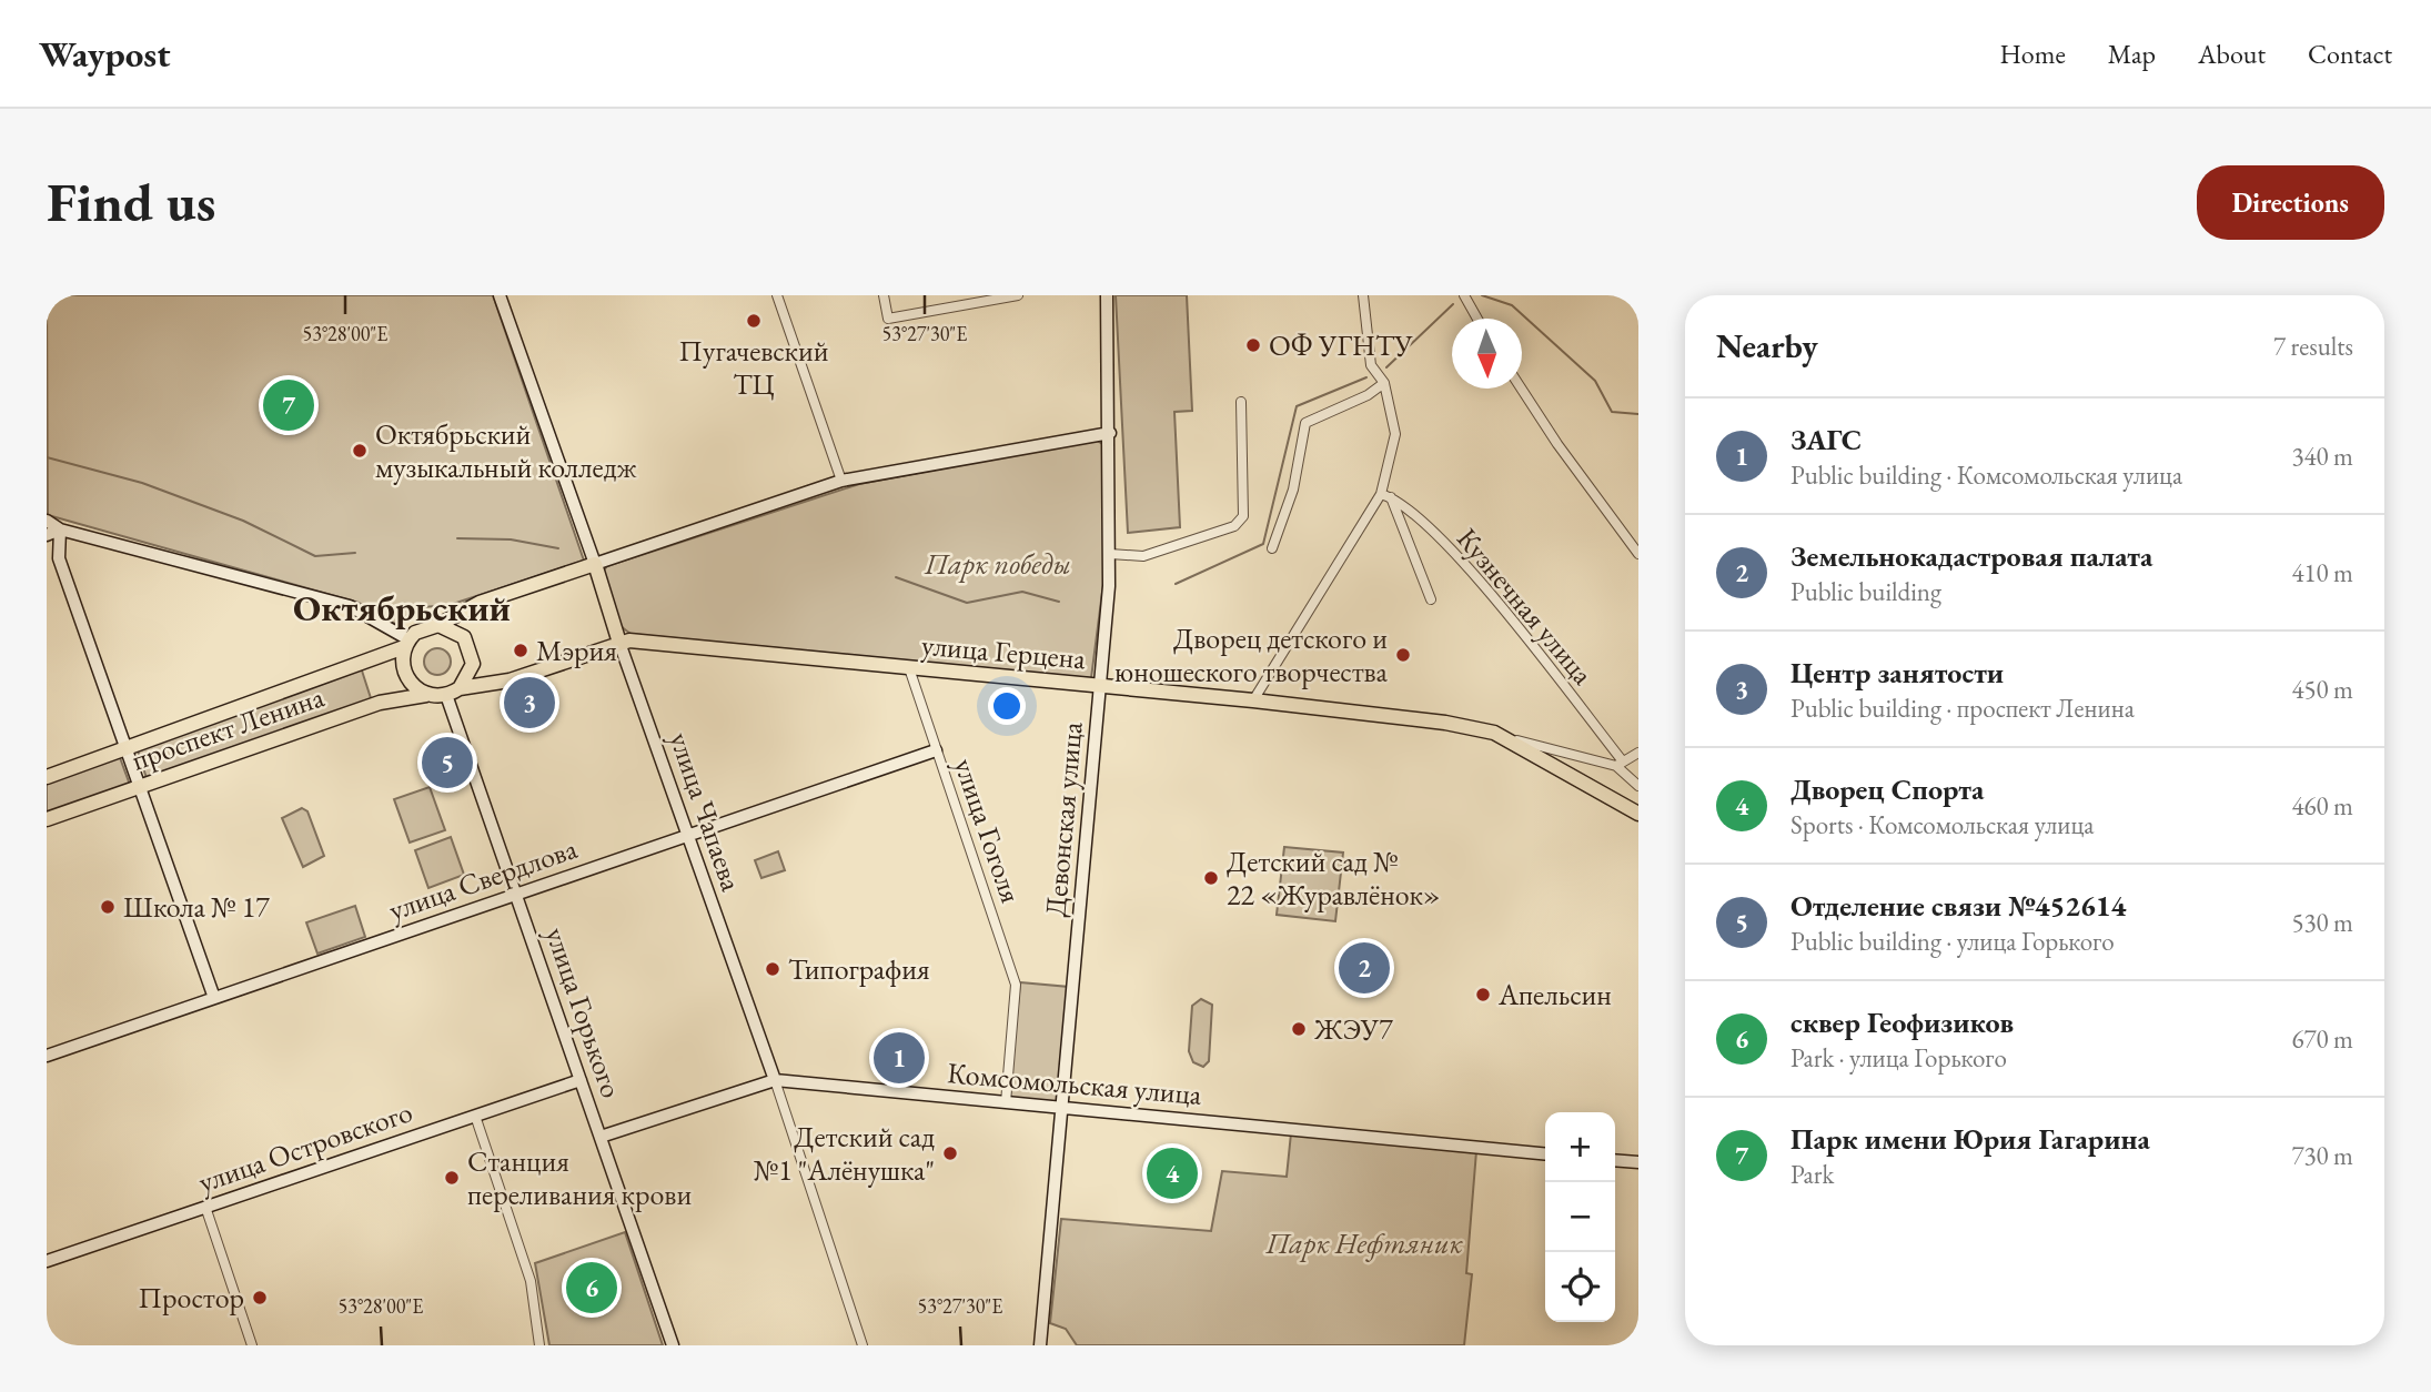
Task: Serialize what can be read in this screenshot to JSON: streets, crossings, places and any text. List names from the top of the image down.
{
  "streets": {
    "main road": ["улица Герцена", "проспект Ленина", "улица Чапаева"],
    "street": [
      "Кузнечная улица",
      "Девонская улица",
      "улица Гоголя",
      "улица Свердлова",
      "улица Горького",
      "Комсомольская улица",
      "улица Островского"
    ]
  },
  "crossings": [
    ["улица Герцена", "улица Чапаева"],
    ["улица Герцена", "Девонская улица"],
    ["улица Герцена", "улица Гоголя"],
    ["проспект Ленина", "улица Горького"],
    ["улица Чапаева", "улица Свердлова"],
    ["улица Чапаева", "Комсомольская улица"],
    ["Девонская улица", "Комсомольская улица"],
    ["улица Гоголя", "улица Свердлова"],
    ["улица Гоголя", "Комсомольская улица"],
    ["улица Свердлова", "улица Горького"],
    ["улица Горького", "Комсомольская улица"],
    ["улица Горького", "улица Островского"]
  ],
  "districts": ["Октябрьский"],
  "parks": ["Парк победы", "Парк Нефтяник"],
  "places": [
    "Пугачевский ТЦ",
    "ОФ УГНТУ",
    "Октябрьский музыкальный колледж",
    "Мэрия",
    "Дворец детского и юношеского творчества",
    "Детский сад № 22 «Журавлёнок»",
    "Школа № 17",
    "Типография",
    "Апельсин",
    "ЖЭУ7",
    "Детский сад №1 \"Алёнушка\"",
    "Станция переливания крови",
    "Простор"
  ],
  "north": "bottom",
  "page": {
    "header": "Waypost",
    "nav": [
      "Home",
      "Map",
      "About",
      "Contact"
    ],
    "buttons": "Directions",
    "title": "Find us",
    "heading": ["Nearby", "7 results"],
    "pins": [
      "7",
      "3",
      "5",
      "2",
      "1",
      "4",
      "6"
    ],
    "list": [
      {
        "mark": "1",
        "name": "ЗАГС",
        "note": "Public building · Комсомольская улица",
        "value": "340 m"
      },
      {
        "mark": "2",
        "name": "Земельнокадастровая палата",
        "note": "Public building",
        "value": "410 m"
      },
      {
        "mark": "3",
        "name": "Центр занятости",
        "note": "Public building · проспект Ленина",
        "value": "450 m"
      },
      {
        "mark": "4",
        "name": "Дворец Спорта",
        "note": "Sports · Комсомольская улица",
        "value": "460 m"
      },
      {
        "mark": "5",
        "name": "Отделение связи №452614",
        "note": "Public building · улица Горького",
        "value": "530 m"
      },
      {
        "mark": "6",
        "name": "cквер Геофизиков",
        "note": "Park · улица Горького",
        "value": "670 m"
      },
      {
        "mark": "7",
        "name": "Парк имени Юрия Гагарина",
        "note": "Park",
        "value": "730 m"
      }
    ],
    "map_buttons": ["+", "−"]
  },
  "coordinates": ["53°28'00\"E", "53°27'30\"E"]
}
